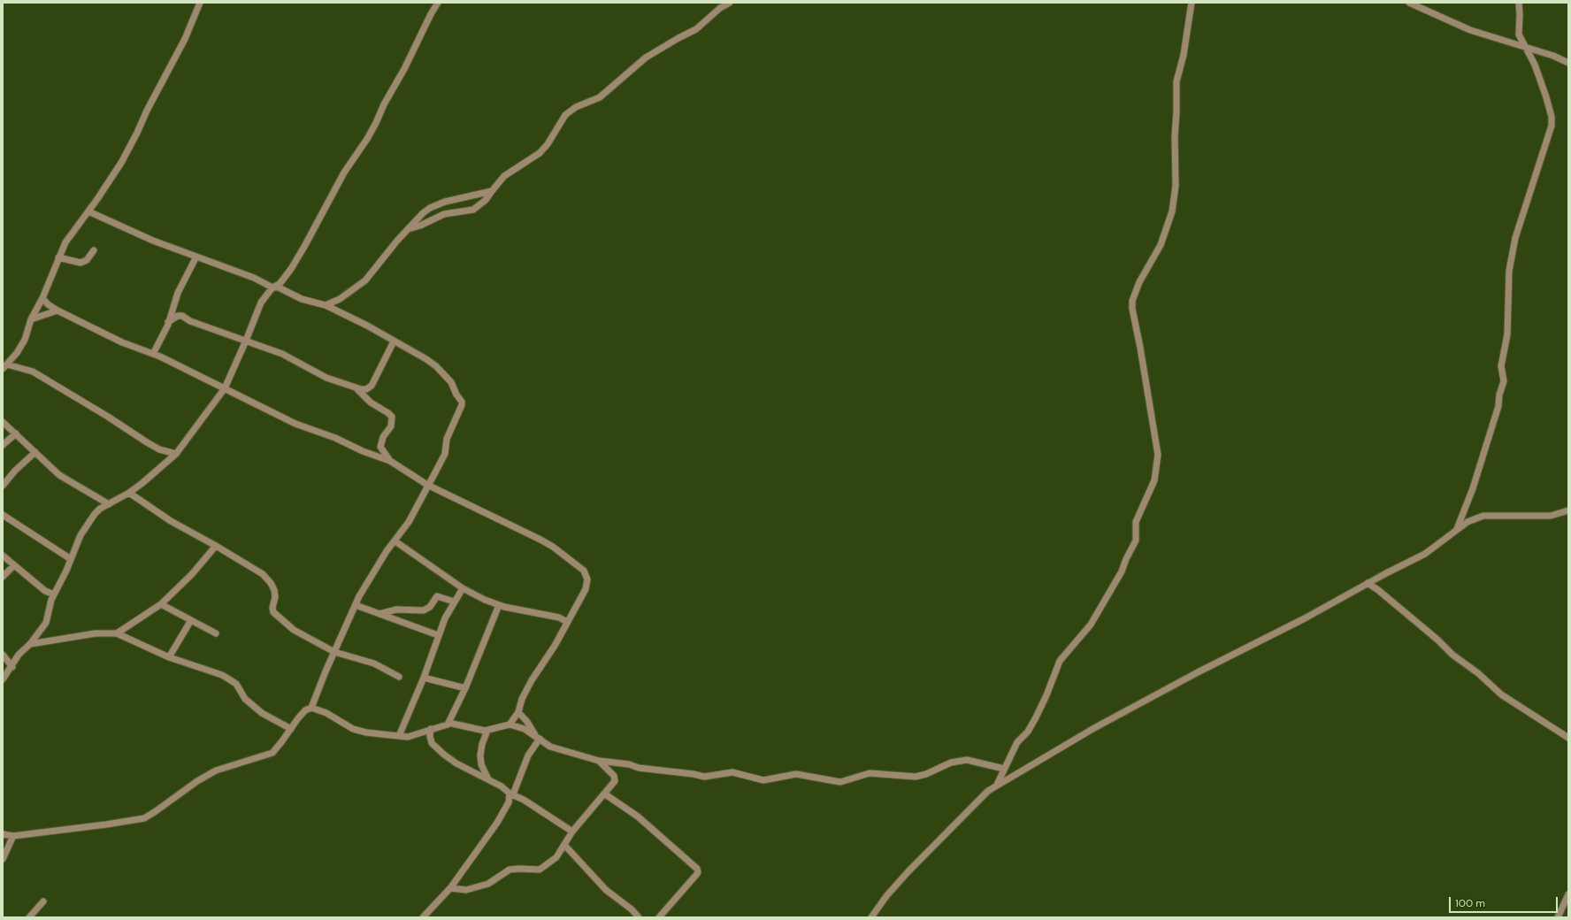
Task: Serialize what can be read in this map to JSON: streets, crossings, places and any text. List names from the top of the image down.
{
  "scale_bar": "100 m"
}
